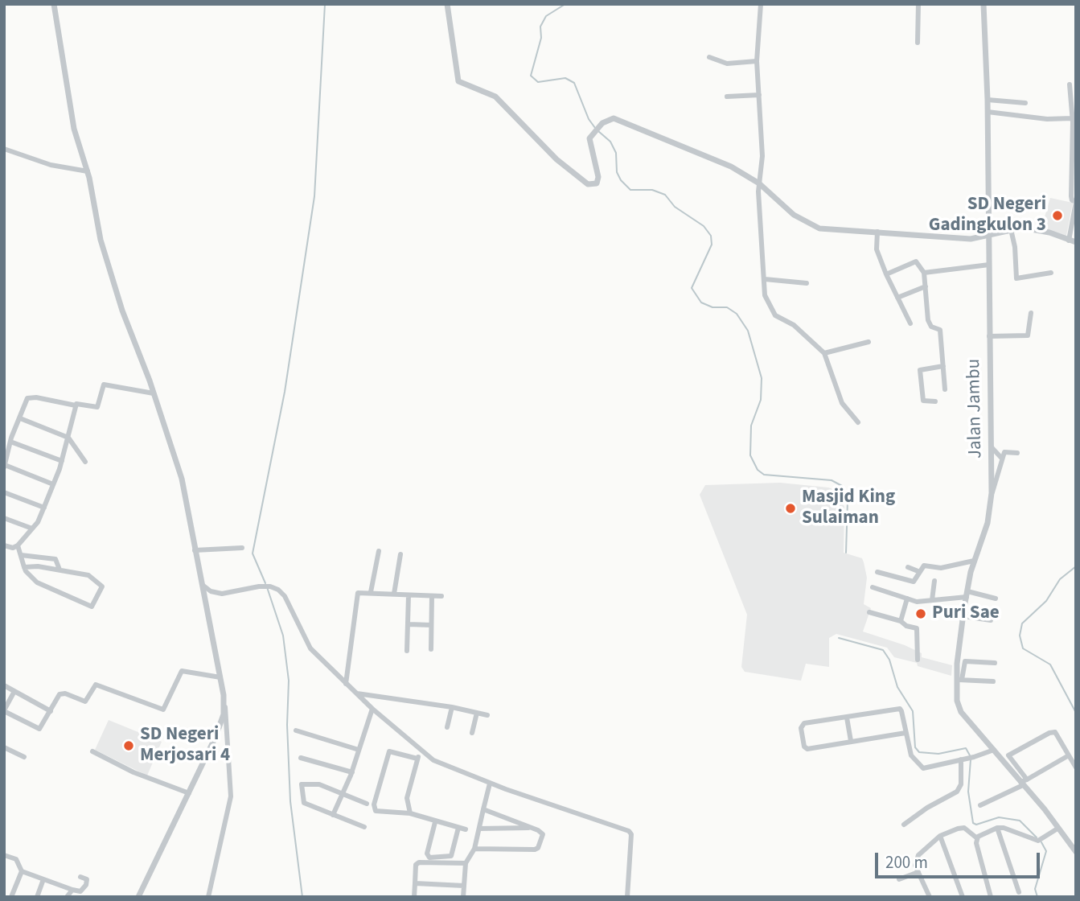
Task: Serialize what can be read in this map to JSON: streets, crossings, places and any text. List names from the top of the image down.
{
  "streets": {
    "street": ["Jalan Jambu"]
  },
  "places": [
    "SD Negeri Gadingkulon 3",
    "Masjid King Sulaiman",
    "Puri Sae",
    "SD Negeri Merjosari 4"
  ],
  "scale_bar": "200 m"
}
